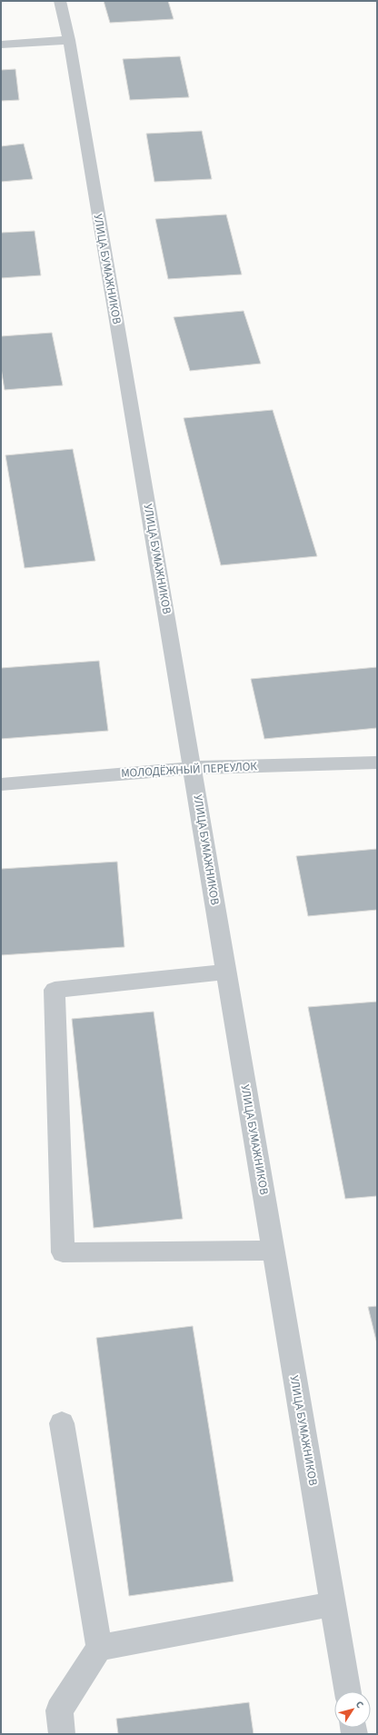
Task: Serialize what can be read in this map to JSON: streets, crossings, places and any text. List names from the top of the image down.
{
  "streets": {
    "street": ["УЛИЦА БУМАЖНИКОВ", "МОЛОДЁЖНЫЙ ПЕРЕУЛОК"]
  },
  "crossings": [
    ["УЛИЦА БУМАЖНИКОВ", "МОЛОДЁЖНЫЙ ПЕРЕУЛОК"]
  ],
  "north": "top right"
}
